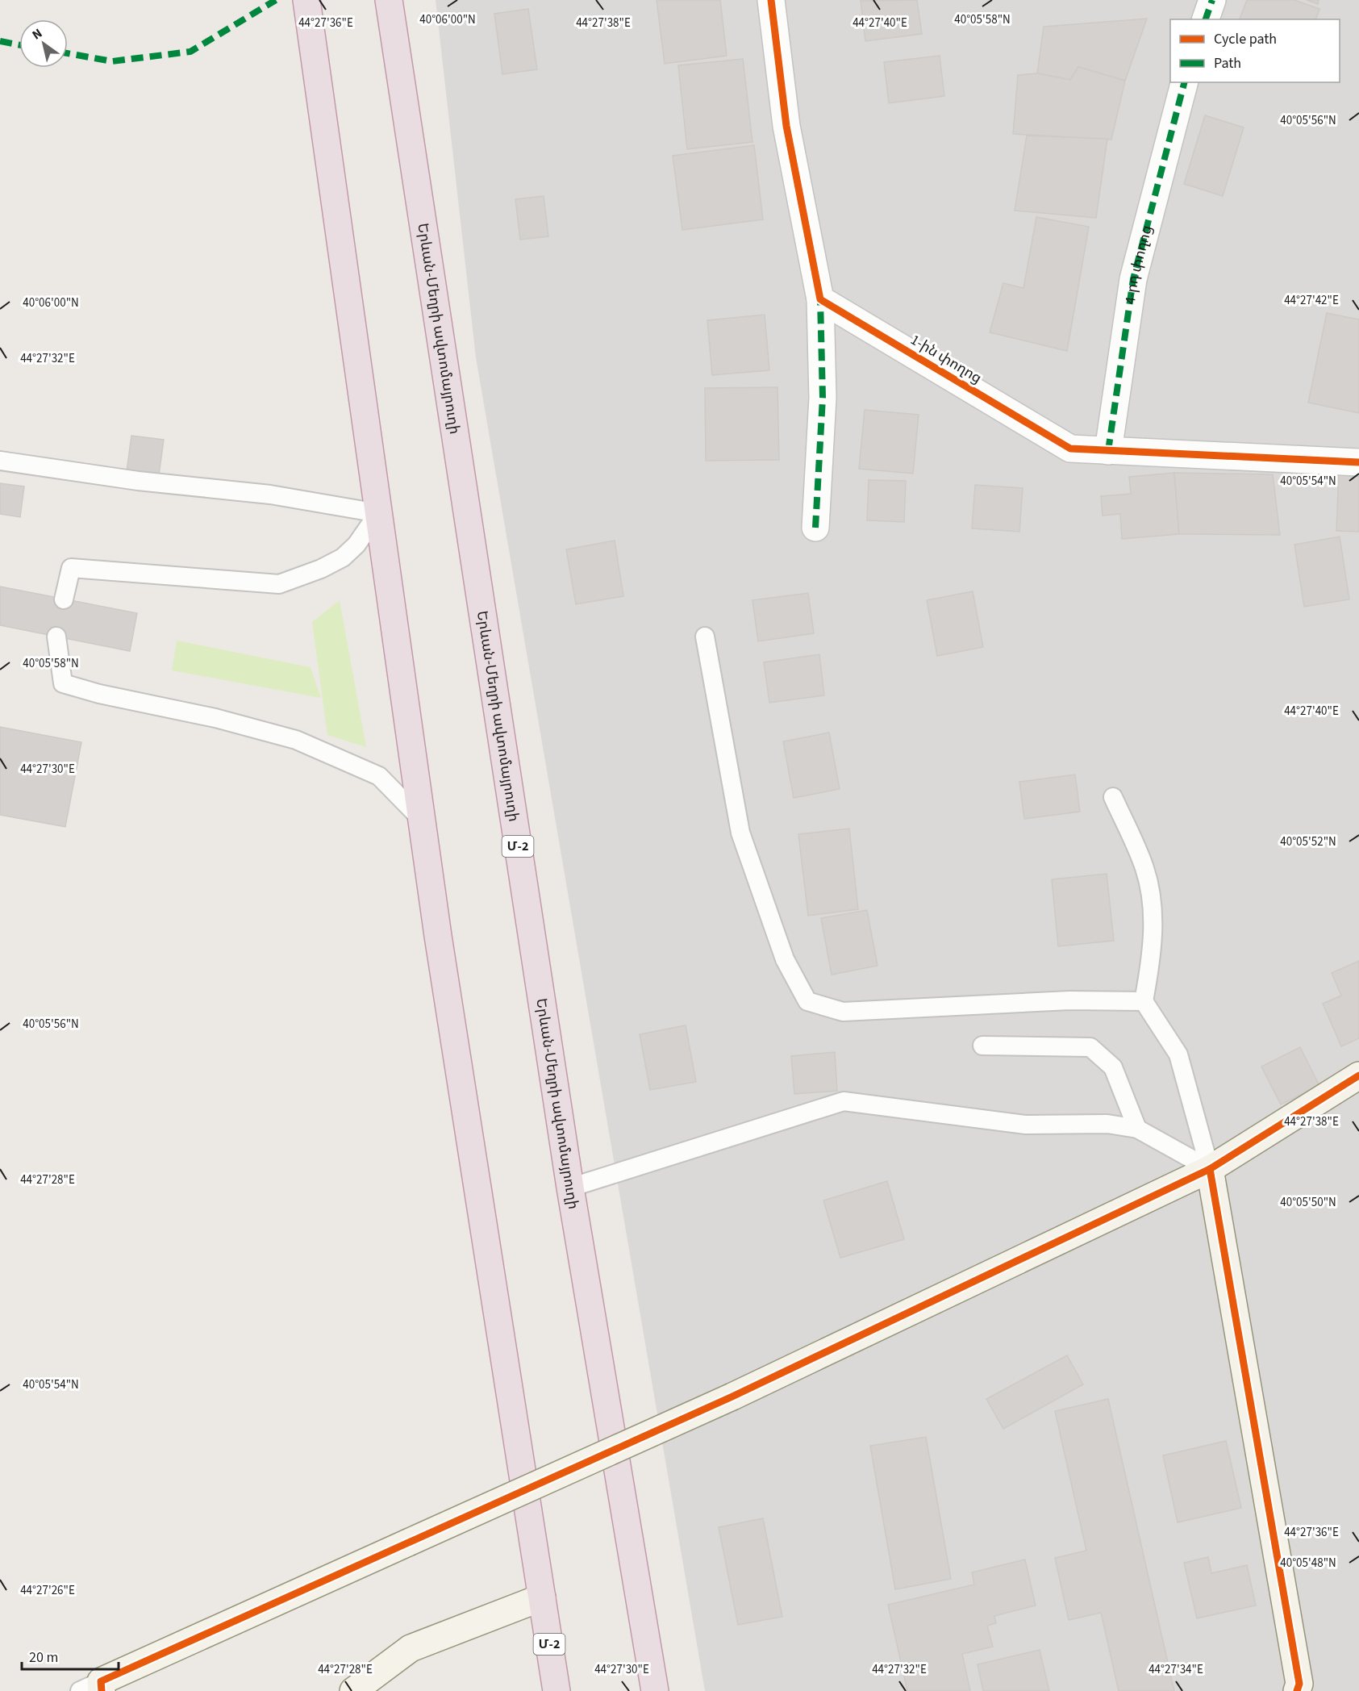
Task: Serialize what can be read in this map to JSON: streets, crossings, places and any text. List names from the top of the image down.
{
  "streets": {
    "highway": ["Երևան-Մեղրի ավտոմայրուղի", "Մ-2"],
    "street": ["4-րդ փողոց", "1-ին փողոց"]
  },
  "crossings": [
    ["4-րդ փողոց", "1-ին փողոց"]
  ],
  "legend": ["Cycle path", "Path"],
  "scale_bar": "20 m",
  "north": "top left",
  "coordinates": [
    "40°06'00\"N",
    "40°05'58\"N",
    "44°27'36\"E",
    "44°27'38\"E",
    "44°27'40\"E",
    "40°05'56\"N",
    "44°27'42\"E",
    "44°27'32\"E",
    "40°05'54\"N",
    "44°27'30\"E",
    "40°05'52\"N",
    "44°27'28\"E",
    "40°05'50\"N",
    "40°05'48\"N",
    "44°27'26\"E",
    "44°27'34\"E"
  ]
}
